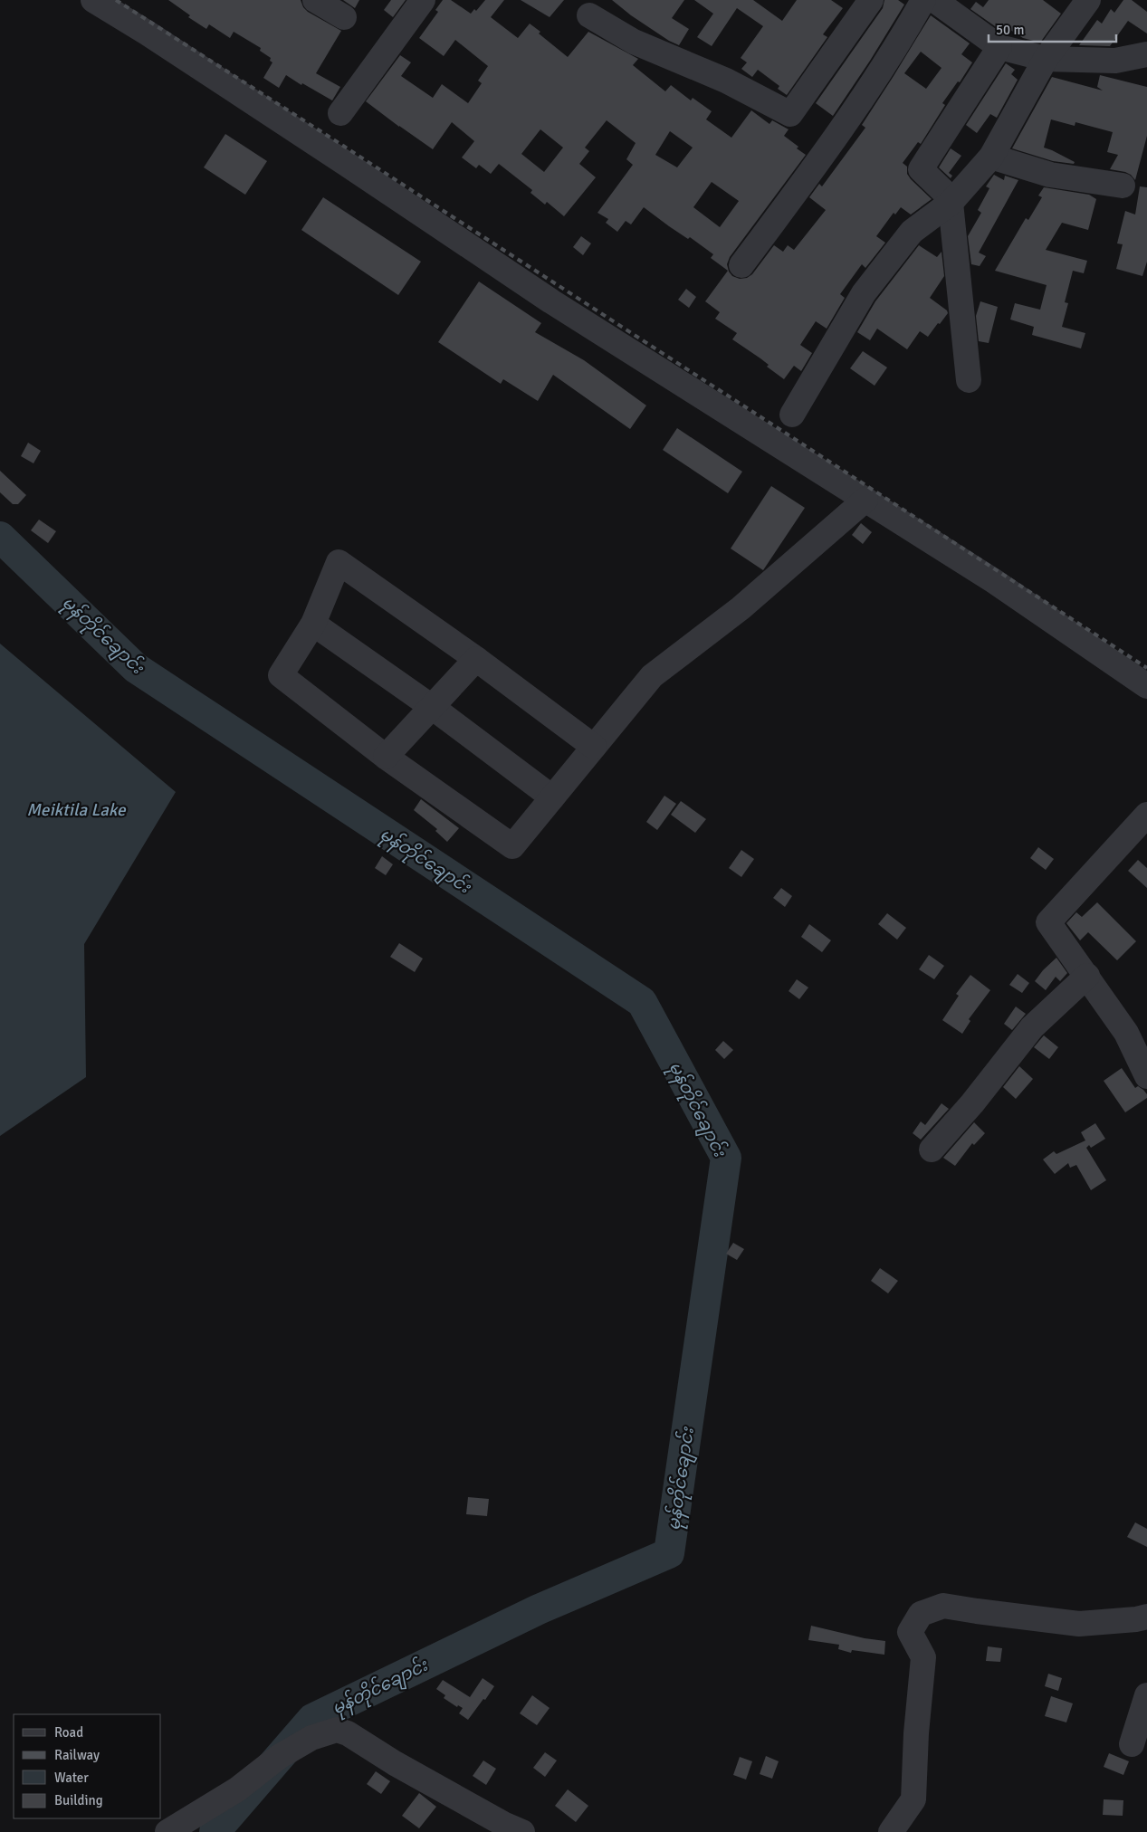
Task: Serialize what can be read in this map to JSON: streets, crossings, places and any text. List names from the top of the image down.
{
  "water": ["မုန်တိုင်ချောင်း", "Meiktila Lake"],
  "legend": [
    "Road",
    "Railway",
    "Water",
    "Building"
  ],
  "scale_bar": "50 m"
}
